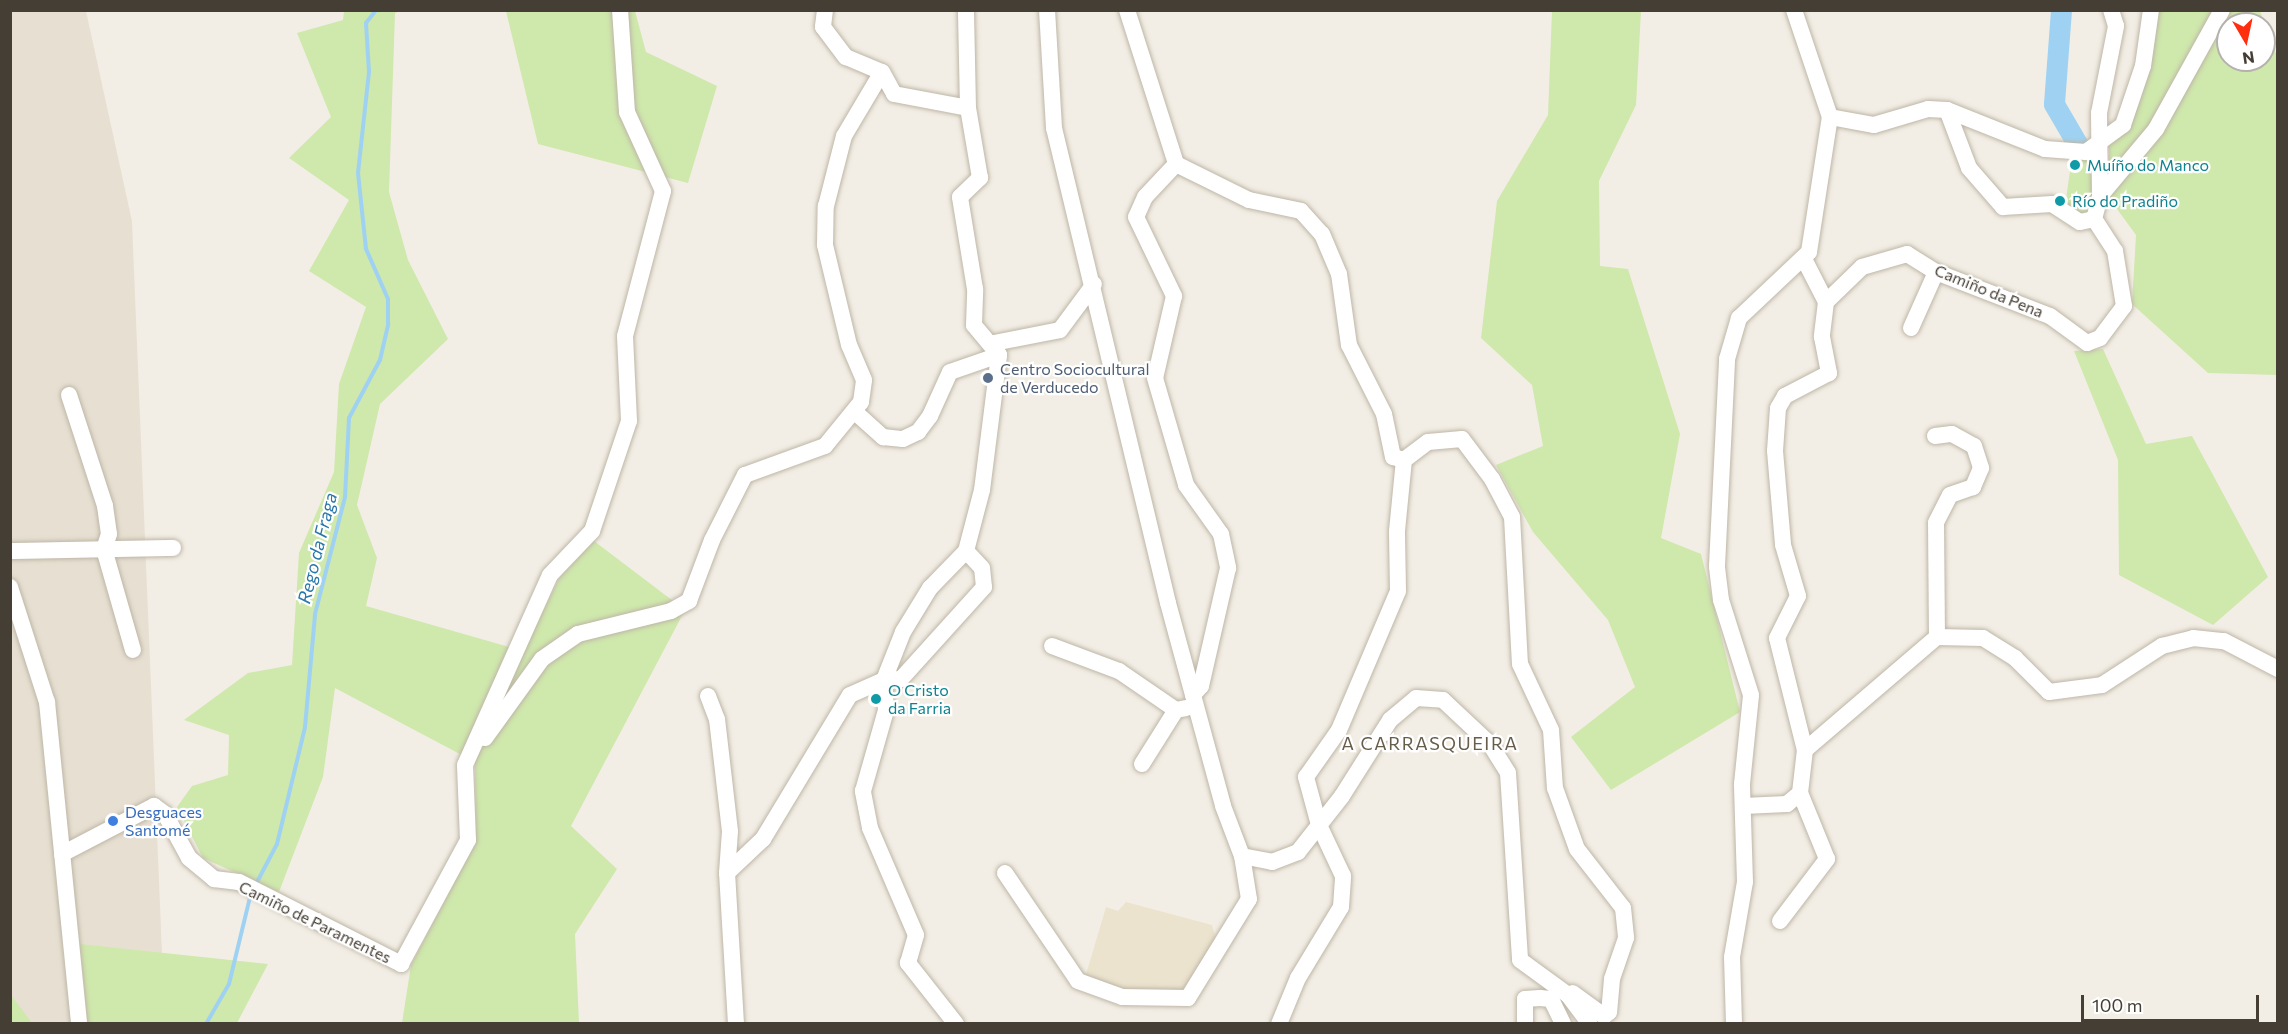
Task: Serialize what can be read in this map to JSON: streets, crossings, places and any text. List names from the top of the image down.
{
  "streets": {
    "street": ["Camiño da Pena", "Camiño de Paramentes"]
  },
  "districts": ["A CARRASQUEIRA"],
  "water": ["Rego da Fraga"],
  "places": [
    "Muíño do Manco",
    "Río do Pradiño",
    "Centro Sociocultural de Verducedo",
    "O Cristo da Farria",
    "Desguaces Santomé"
  ],
  "scale_bar": "100 m",
  "north": "bottom"
}
